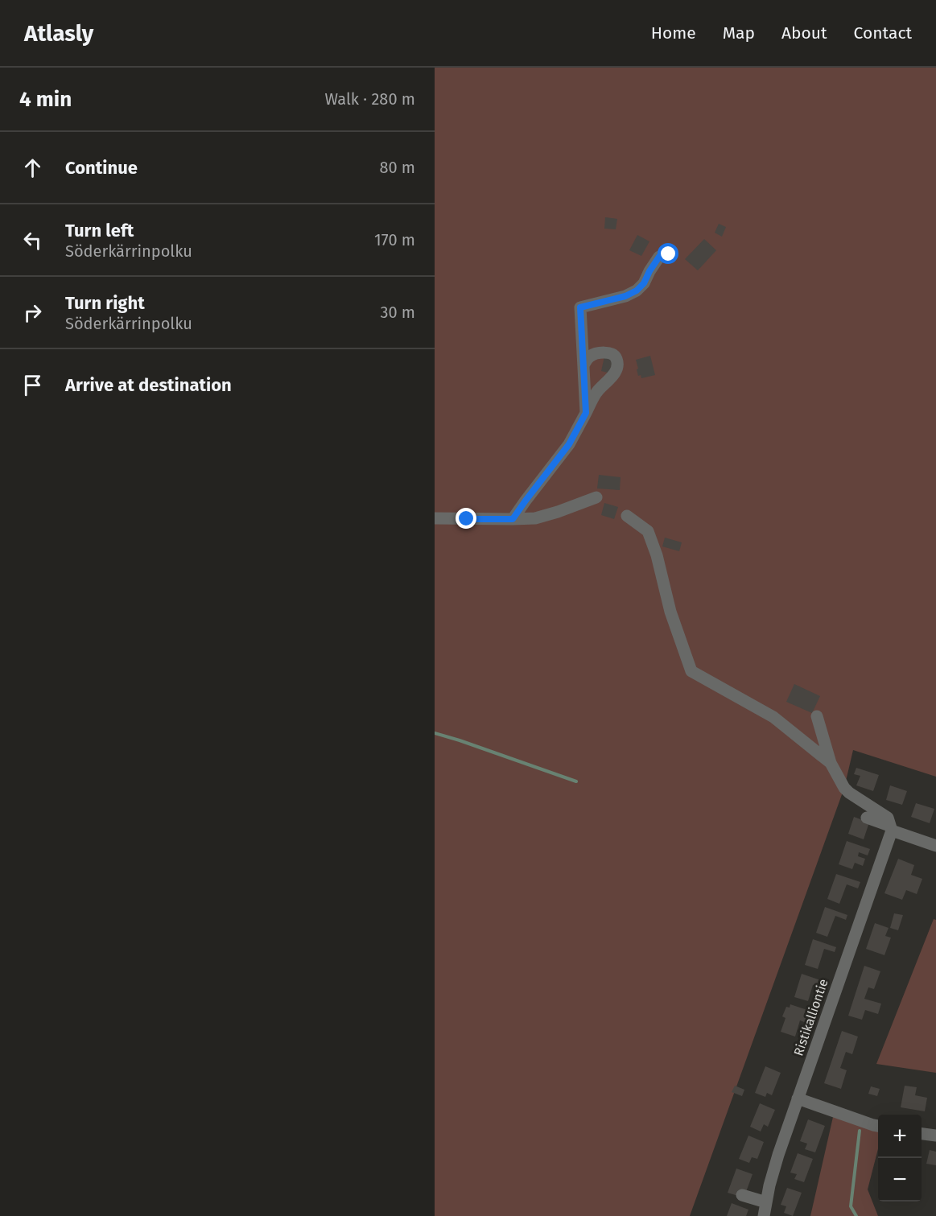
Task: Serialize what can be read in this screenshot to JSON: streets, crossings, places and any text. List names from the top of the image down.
{
  "streets": {
    "street": ["Ristikalliontie"]
  },
  "page": {
    "header": "Atlasly",
    "nav": [
      "Home",
      "Map",
      "About",
      "Contact"
    ],
    "heading": ["4 min", "Walk · 280 m"],
    "list": [
      ["Continue", "80 m"],
      ["Turn left", "Söderkärrinpolku", "170 m"],
      ["Turn right", "Söderkärrinpolku", "30 m"],
      "Arrive at destination"
    ],
    "map_buttons": ["+", "−"]
  }
}
